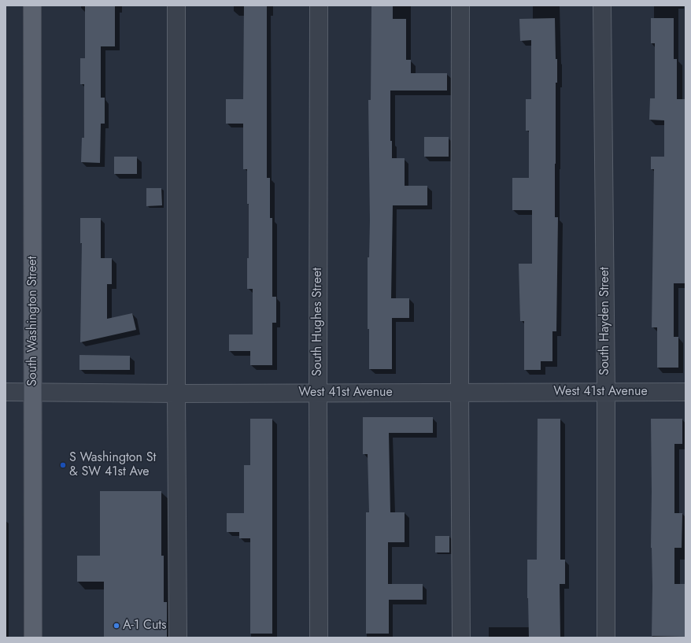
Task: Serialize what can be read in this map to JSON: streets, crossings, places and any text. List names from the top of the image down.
{
  "streets": {
    "main road": ["South Washington Street"],
    "street": ["South Hayden Street", "South Hughes Street", "West 41st Avenue"]
  },
  "crossings": [
    ["South Washington Street", "West 41st Avenue"],
    ["South Hayden Street", "West 41st Avenue"],
    ["South Hughes Street", "West 41st Avenue"]
  ],
  "places": ["S Washington St & SW 41st Ave", "A-1 Cuts"]
}
